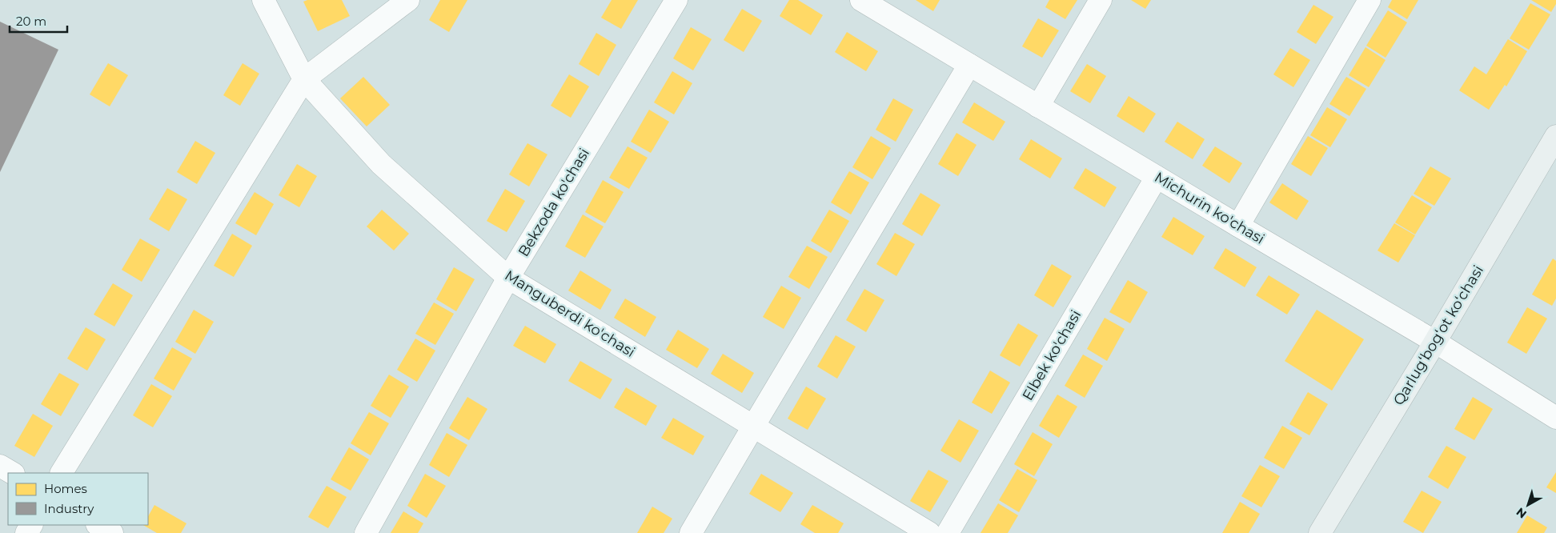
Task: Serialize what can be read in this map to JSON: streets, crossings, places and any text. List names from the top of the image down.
{
  "streets": {
    "main road": ["Qarlug‘bog‘ot ko‘chasi"],
    "street": [
      "Bekzoda ko'chasi",
      "Michurin ko'chasi",
      "Manguberdi ko'chasi",
      "Elbek ko'chasi"
    ]
  },
  "crossings": [
    ["Bekzoda ko'chasi", "Manguberdi ko'chasi"],
    ["Michurin ko'chasi", "Qarlug‘bog‘ot ko‘chasi"],
    ["Michurin ko'chasi", "Elbek ko'chasi"]
  ],
  "legend": ["Homes", "Industry"],
  "scale_bar": "20 m",
  "north": "bottom left"
}
